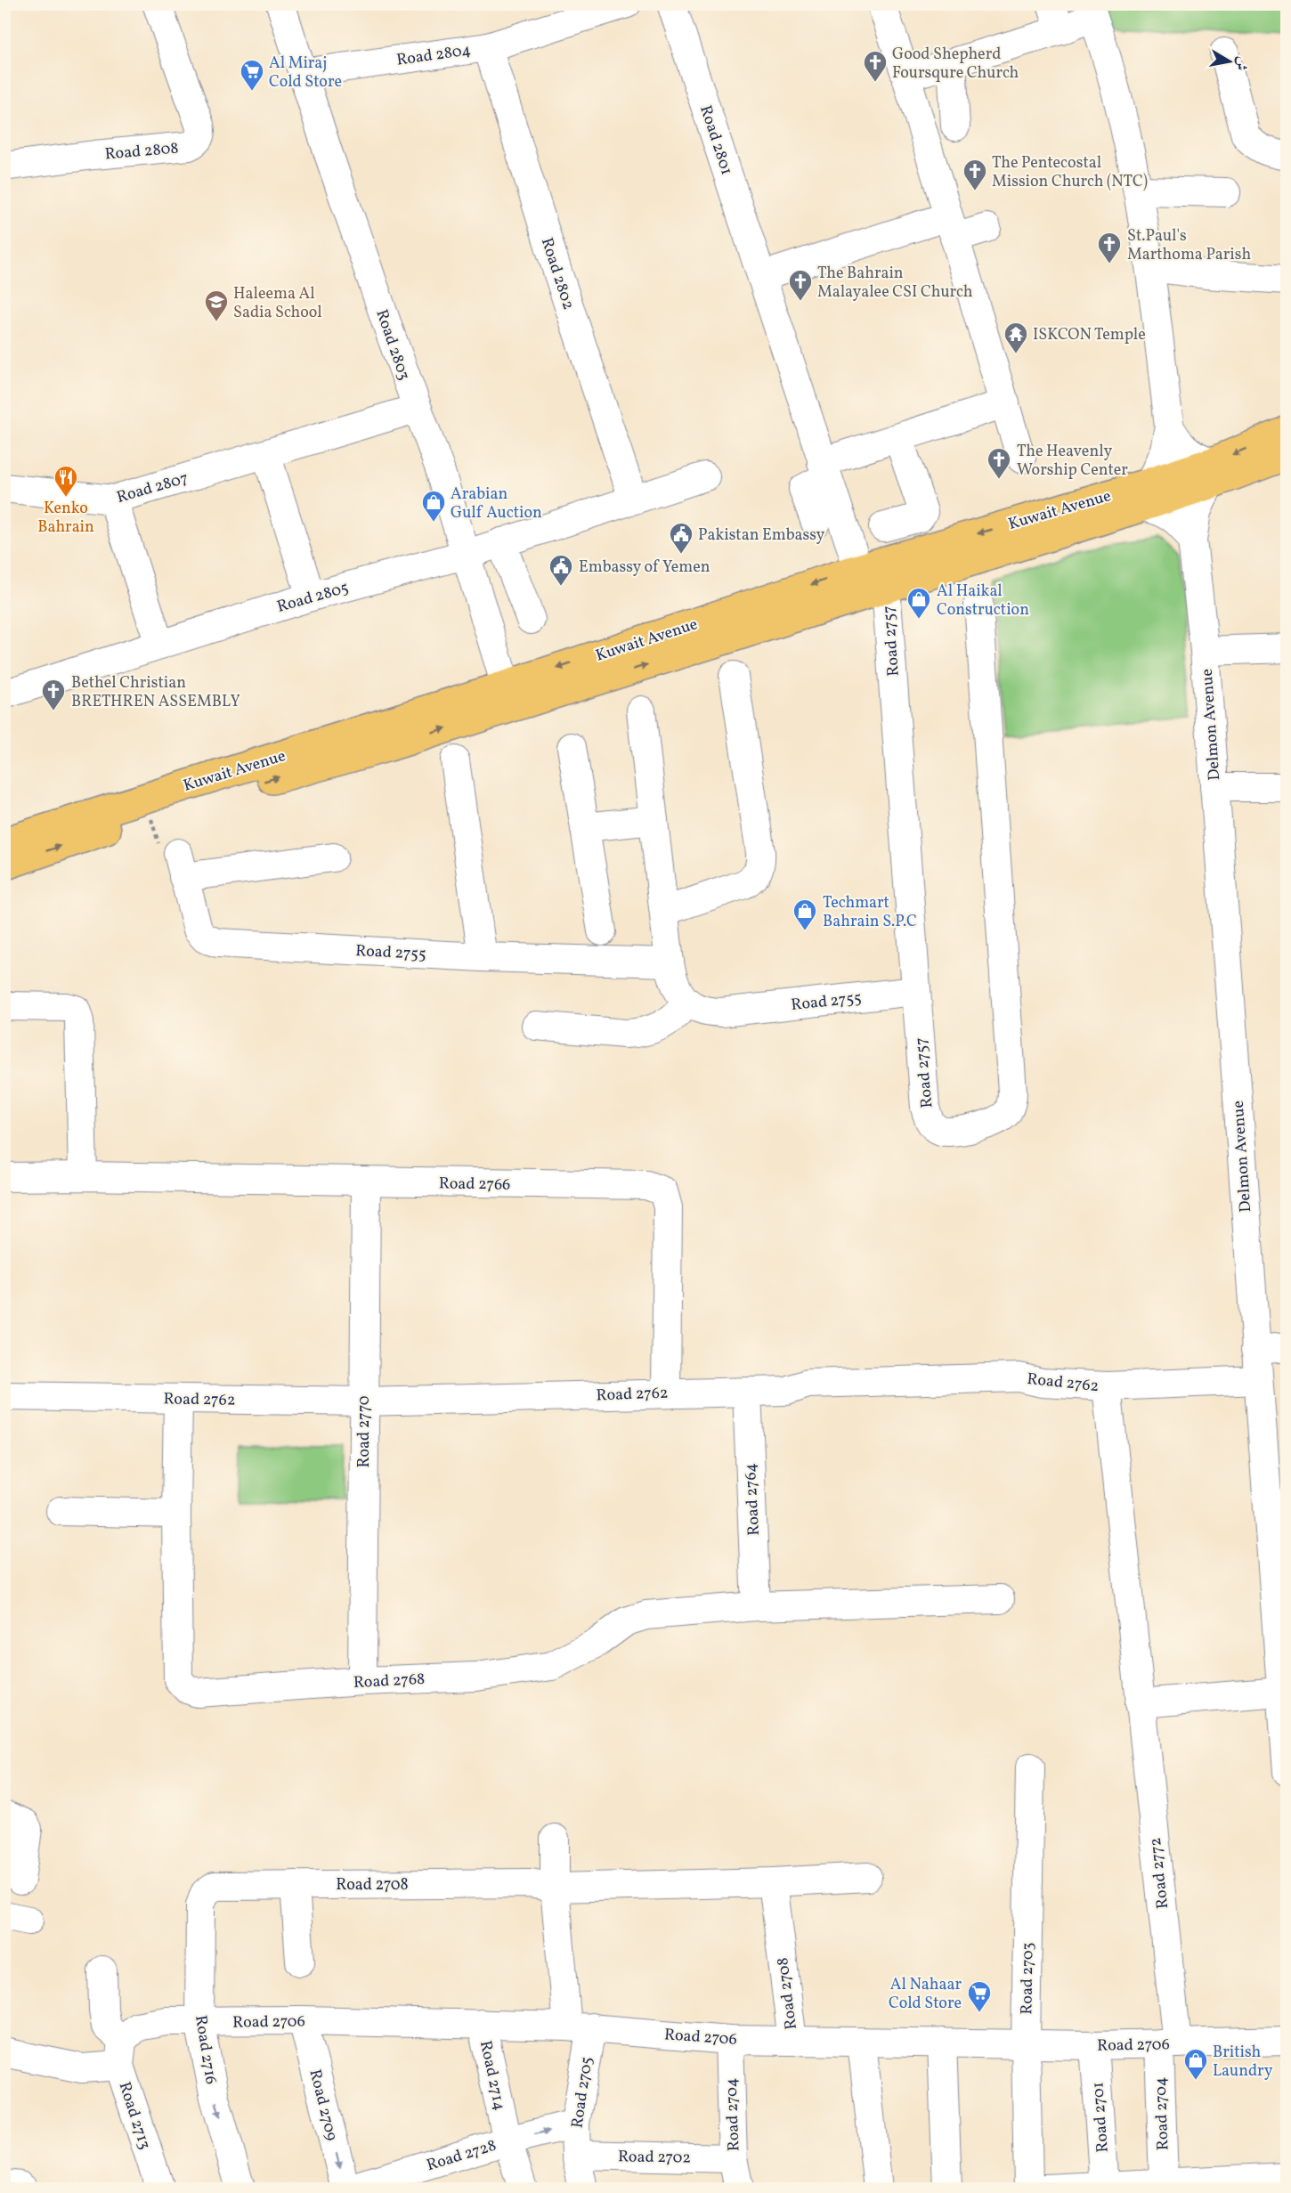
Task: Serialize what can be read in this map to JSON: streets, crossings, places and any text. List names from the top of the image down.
{
  "streets": {
    "main road": ["Kuwait Avenue"],
    "street": [
      "Road 2804",
      "Road 2801",
      "Road 2808",
      "Road 2802",
      "Road 2803",
      "Road 2807",
      "Road 2805",
      "Road 2757",
      "Delmon Avenue",
      "Road 2755",
      "Road 2766",
      "Road 2762",
      "Road 2770",
      "Road 2764",
      "Road 2768",
      "Road 2772",
      "Road 2708",
      "Road 2703",
      "Road 2706",
      "Road 2716",
      "Road 2714",
      "Road 2705",
      "Road 2709",
      "Road 2704",
      "Road 2713",
      "Road 2701",
      "Road 2728",
      "Road 2702"
    ]
  },
  "crossings": [
    ["Road 2804", "Road 2802"],
    ["Road 2804", "Road 2803"],
    ["Road 2801", "Kuwait Avenue"],
    ["Road 2803", "Road 2807"],
    ["Road 2803", "Kuwait Avenue"],
    ["Road 2803", "Road 2805"],
    ["Kuwait Avenue", "Road 2757"],
    ["Kuwait Avenue", "Delmon Avenue"],
    ["Road 2757", "Road 2755"],
    ["Delmon Avenue", "Road 2762"],
    ["Road 2766", "Road 2762"],
    ["Road 2766", "Road 2770"],
    ["Road 2762", "Road 2770"],
    ["Road 2762", "Road 2764"],
    ["Road 2762", "Road 2768"],
    ["Road 2762", "Road 2772"],
    ["Road 2770", "Road 2768"],
    ["Road 2764", "Road 2768"],
    ["Road 2772", "Road 2706"],
    ["Road 2772", "Road 2704"],
    ["Road 2708", "Road 2706"],
    ["Road 2708", "Road 2716"],
    ["Road 2703", "Road 2706"],
    ["Road 2706", "Road 2716"],
    ["Road 2706", "Road 2714"],
    ["Road 2706", "Road 2705"],
    ["Road 2706", "Road 2709"],
    ["Road 2706", "Road 2704"],
    ["Road 2706", "Road 2713"],
    ["Road 2706", "Road 2701"],
    ["Road 2714", "Road 2728"],
    ["Road 2705", "Road 2728"],
    ["Road 2705", "Road 2702"],
    ["Road 2709", "Road 2728"],
    ["Road 2704", "Road 2702"]
  ],
  "one_way": ["Road 2716", "Road 2709"],
  "places": {
    "church": [
      "Good Shepherd Foursqure Church",
      "The Pentecostal Mission Church (NTC)",
      "St.Paul's Marthoma Parish",
      "The Bahrain Malayalee CSI Church",
      "The Heavenly Worship Center",
      "Bethel Christian BRETHREN ASSEMBLY"
    ],
    "supermarket": ["Al Miraj Cold Store", "Al Nahaar Cold Store"],
    "school or university": ["Haleema Al Sadia School"],
    "temple": ["ISKCON Temple"],
    "restaurant": ["Kenko Bahrain"],
    "shop": [
      "Arabian Gulf Auction",
      "Al Haikal Construction",
      "Techmart Bahrain S.P.C",
      "British Laundry"
    ],
    "public building": ["Pakistan Embassy", "Embassy of Yemen"]
  },
  "north": "right"
}
